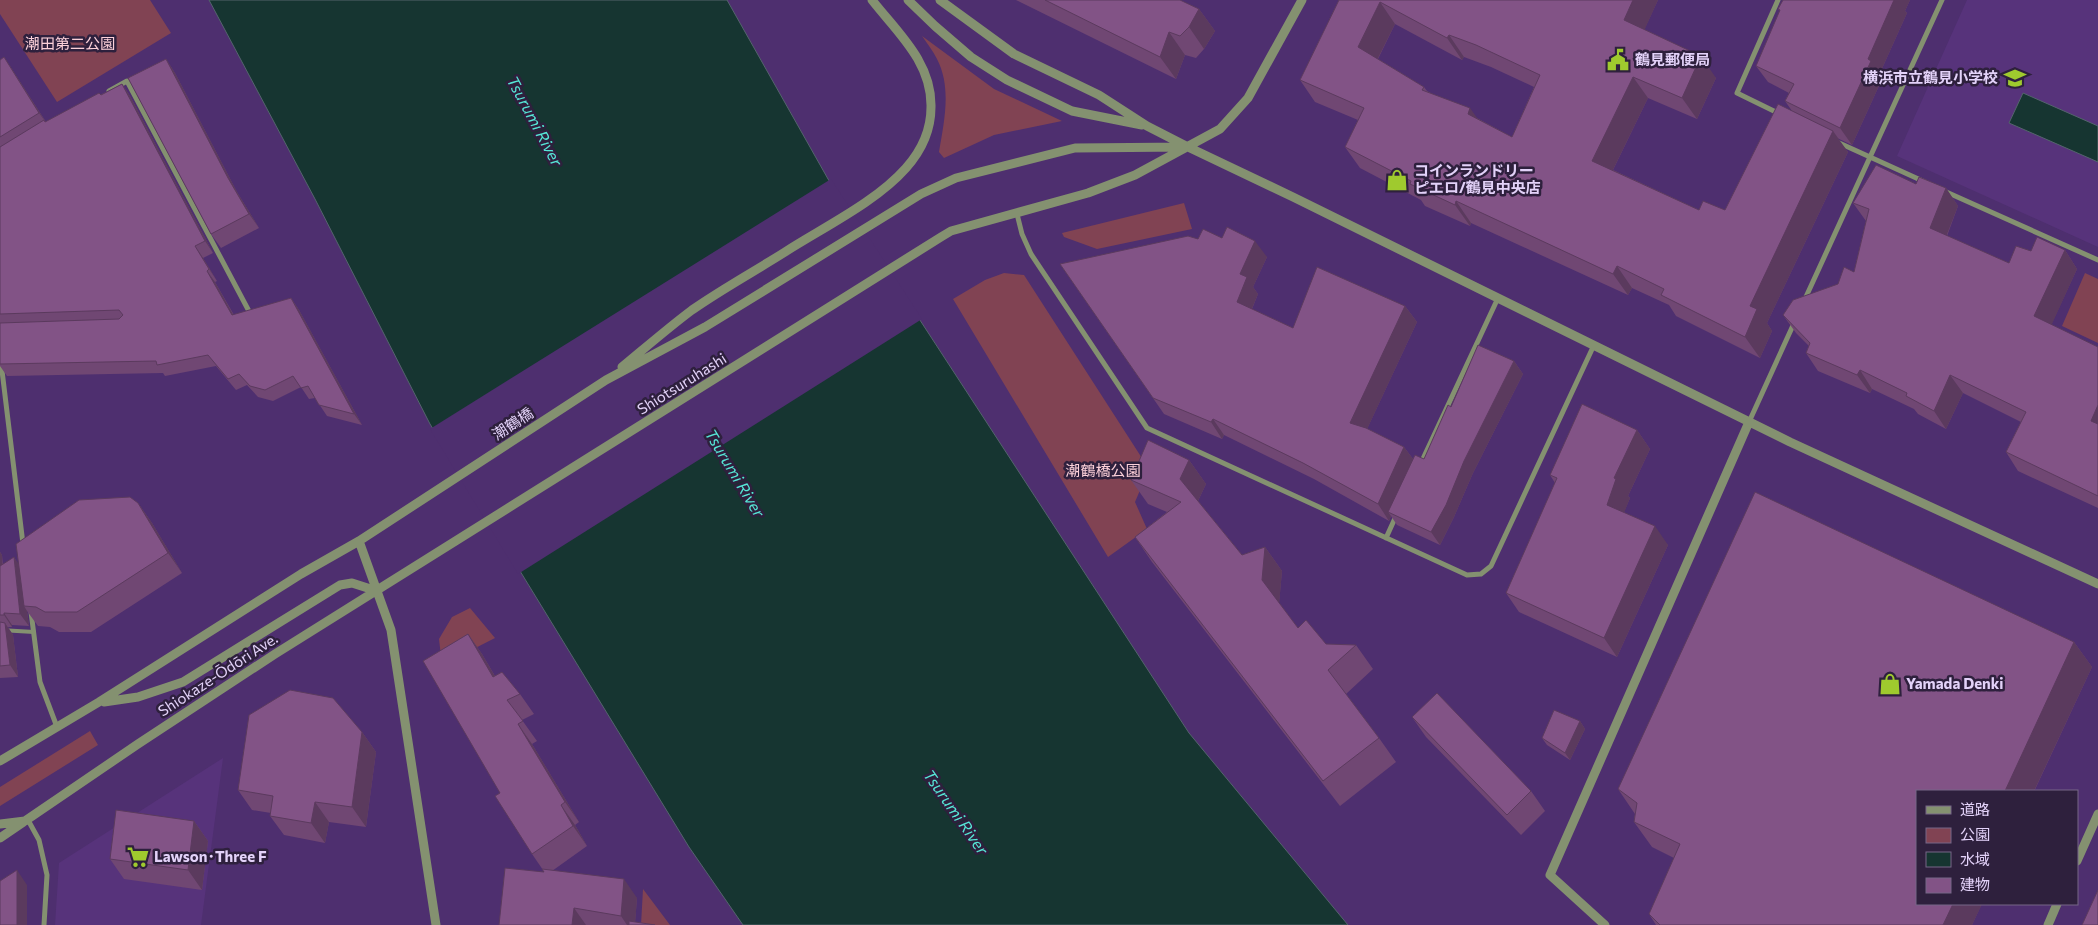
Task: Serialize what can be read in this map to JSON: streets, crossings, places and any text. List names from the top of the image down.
{
  "streets": {
    "street": ["Shiotsuruhashi", "潮鶴橋", "Shiokaze-Ōdōri Ave."]
  },
  "crossings": [
    ["Shiotsuruhashi", "Shiokaze-Ōdōri Ave."]
  ],
  "water": ["Tsurumi River"],
  "parks": ["潮田第二公園", "潮鶴橋公園"],
  "places": {
    "public building": ["鶴見郵便局"],
    "school or university": ["横浜市立鶴見小学校"],
    "shop": ["コインランドリー ピエロ/鶴見中央店", "Yamada Denki"],
    "supermarket": ["Lawson･Three F"]
  },
  "legend": [
    "道路",
    "公園",
    "水域",
    "建物"
  ]
}
